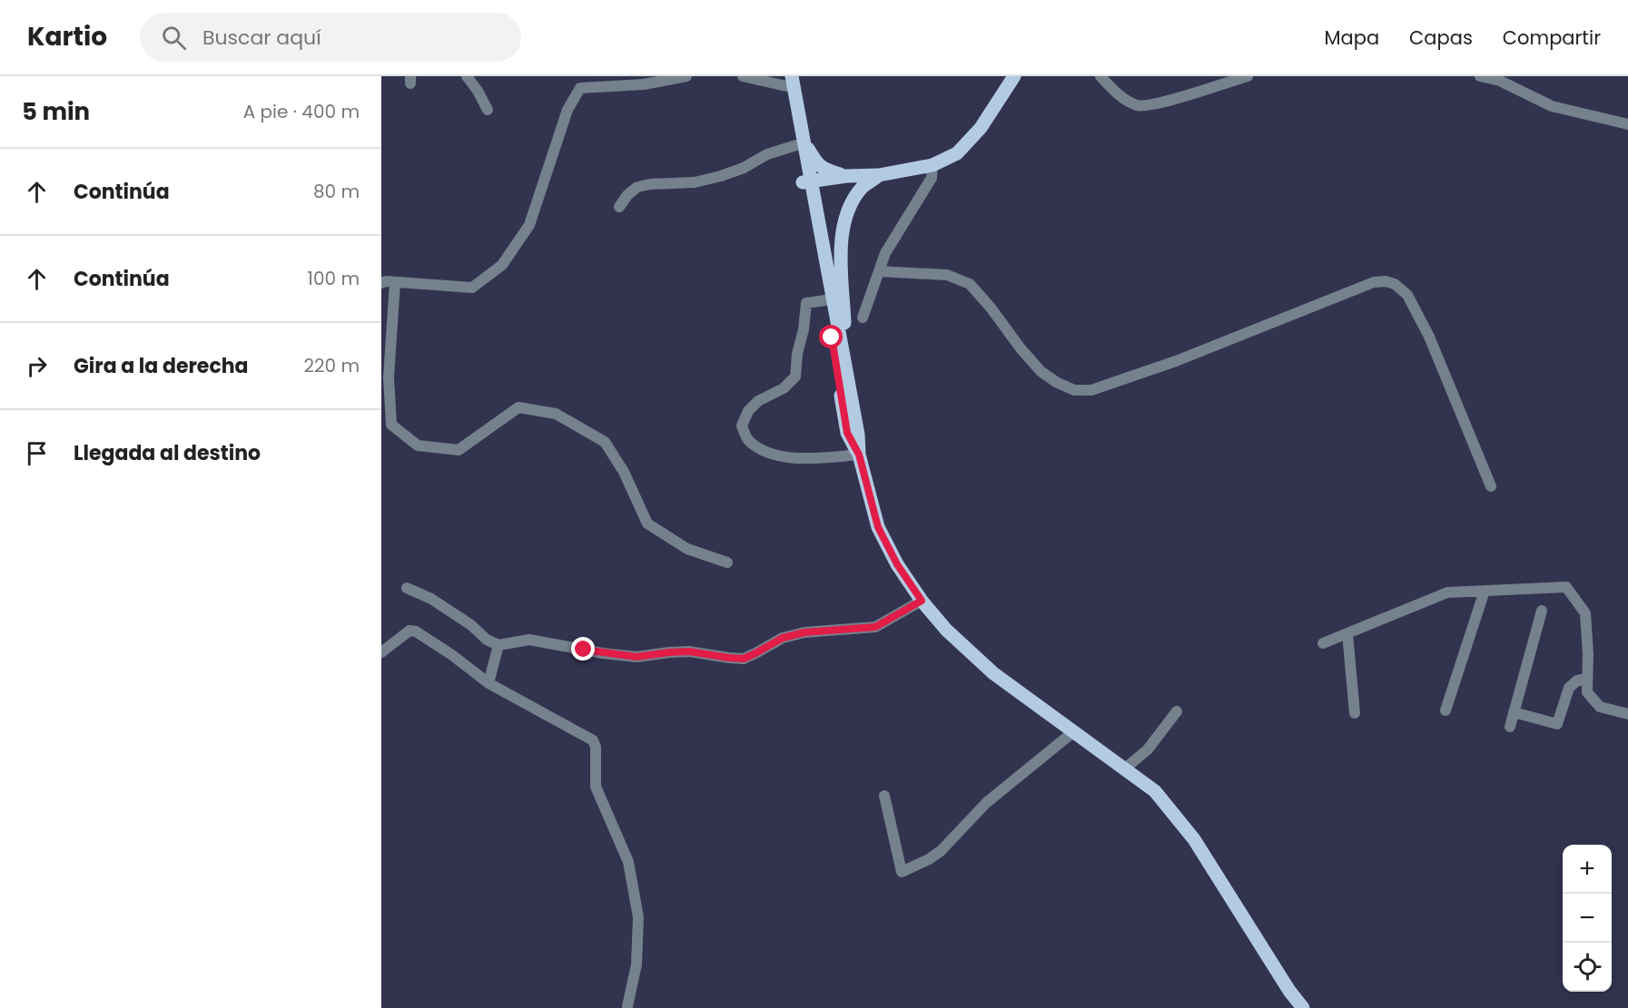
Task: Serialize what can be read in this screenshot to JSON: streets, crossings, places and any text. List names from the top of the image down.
{
  "page": {
    "header": "Kartio",
    "search": "Buscar aquí",
    "nav": ["Mapa", "Capas", "Compartir"],
    "heading": ["5 min", "A pie · 400 m"],
    "list": [
      ["Continúa", "80 m"],
      ["Continúa", "100 m"],
      ["Gira a la derecha", "220 m"],
      "Llegada al destino"
    ],
    "map_buttons": ["+", "−"]
  }
}
